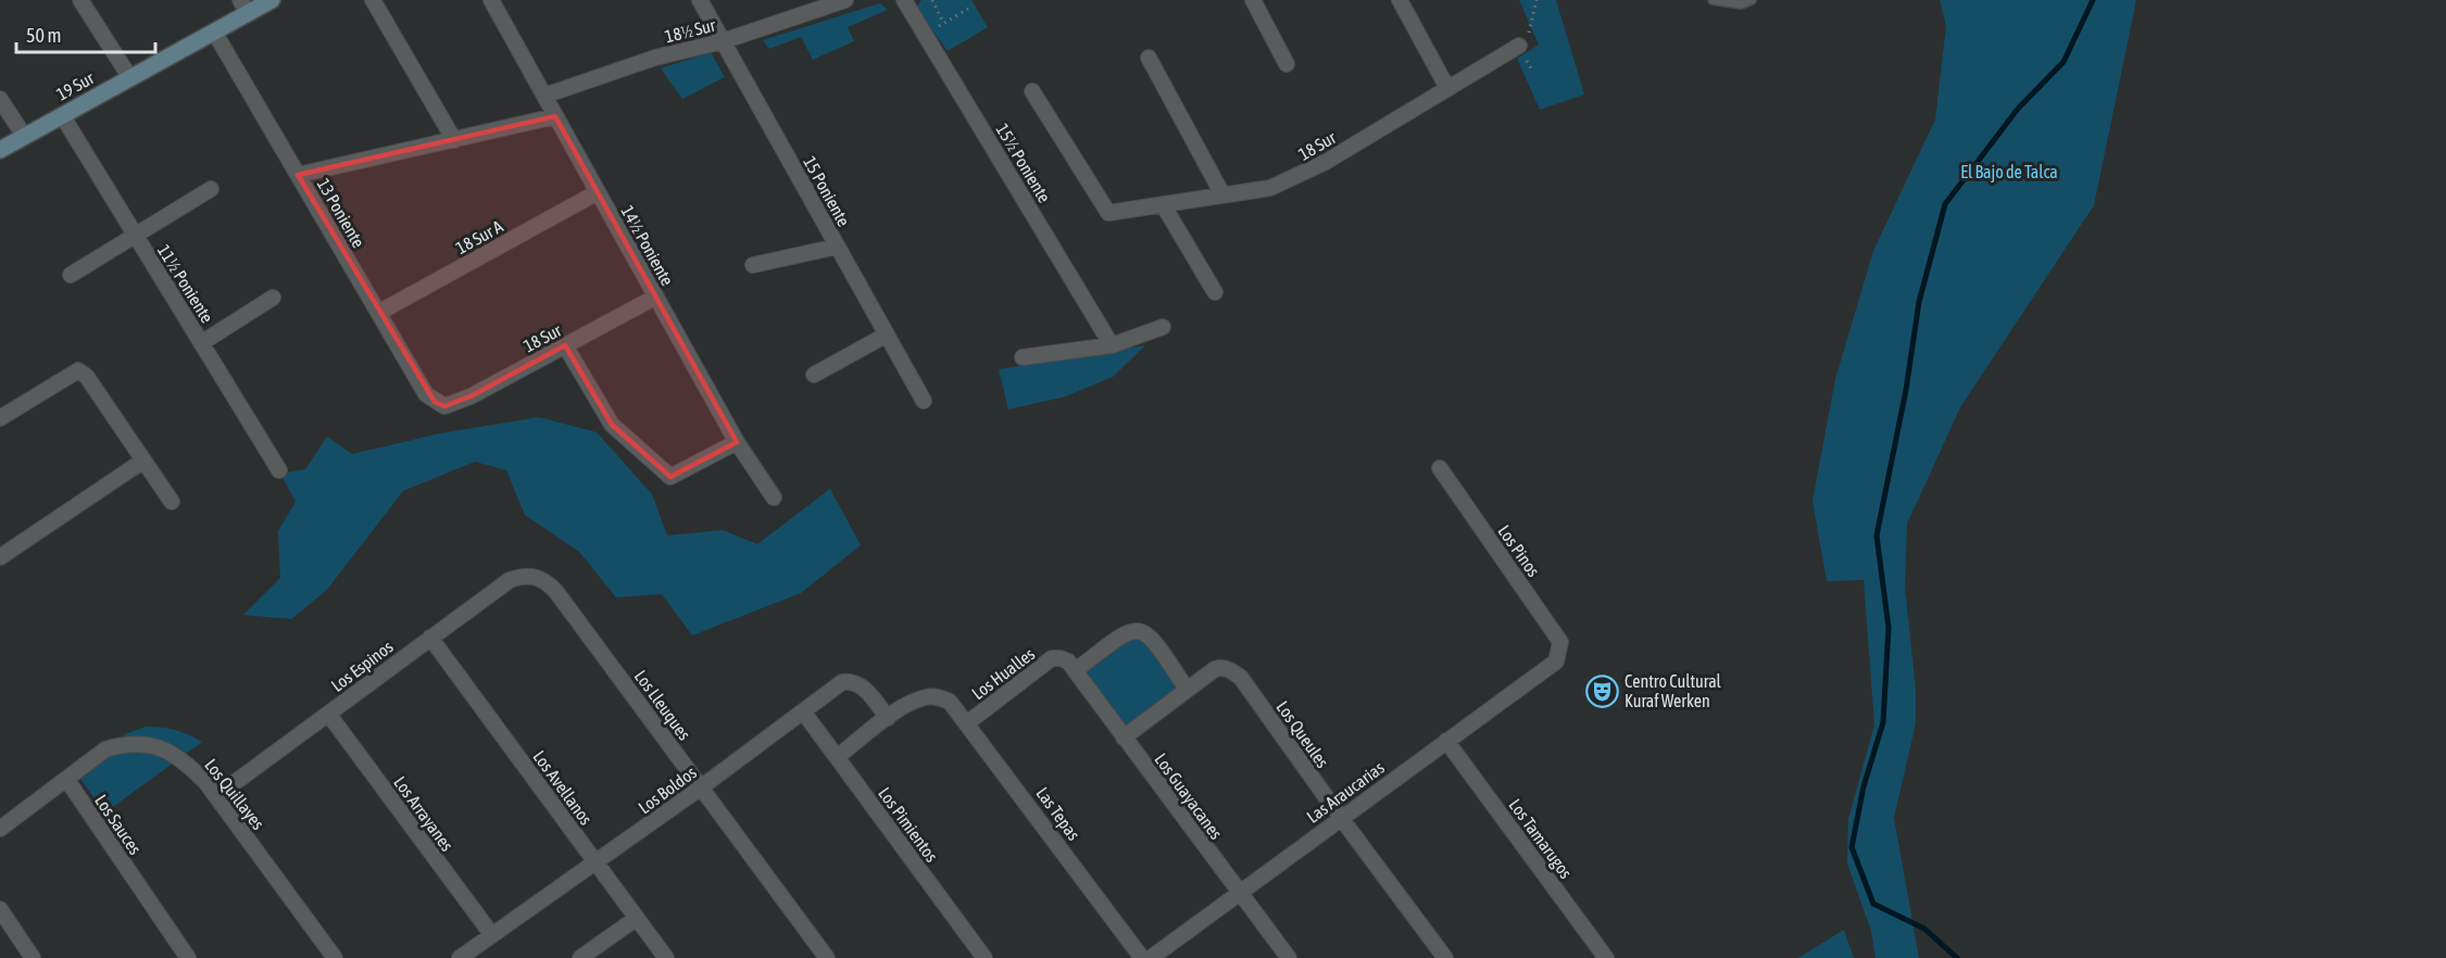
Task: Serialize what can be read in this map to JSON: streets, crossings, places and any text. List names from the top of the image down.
{
  "streets": {
    "street": [
      "18½ Sur",
      "19 Sur",
      "18 Sur",
      "15½ Poniente",
      "15 Poniente",
      "13 Poniente",
      "18 Sur A",
      "14½ Poniente",
      "11½ Poniente",
      "Los Pinos",
      "Los Espinos",
      "Los Hualles",
      "Los Lleuques",
      "Los Queules",
      "Los Avellanos",
      "Los Boldos",
      "Las Araucarias",
      "Los Quillayes",
      "Los Guayacanes",
      "Los Arrayanes",
      "Las Tepas",
      "Los Sauces",
      "Los Pimientos",
      "Los Tamarugos"
    ]
  },
  "crossings": [
    ["18½ Sur", "15 Poniente"],
    ["18½ Sur", "14½ Poniente"],
    ["19 Sur", "13 Poniente"],
    ["19 Sur", "11½ Poniente"],
    ["18 Sur", "13 Poniente"],
    ["18 Sur", "14½ Poniente"],
    ["13 Poniente", "18 Sur A"],
    ["18 Sur A", "14½ Poniente"],
    ["Los Pinos", "Las Araucarias"],
    ["Los Espinos", "Los Lleuques"],
    ["Los Espinos", "Los Avellanos"],
    ["Los Espinos", "Los Quillayes"],
    ["Los Espinos", "Los Arrayanes"],
    ["Los Hualles", "Los Guayacanes"],
    ["Los Hualles", "Las Tepas"],
    ["Los Lleuques", "Los Boldos"],
    ["Los Queules", "Las Araucarias"],
    ["Los Queules", "Los Guayacanes"],
    ["Los Avellanos", "Los Boldos"],
    ["Los Boldos", "Los Arrayanes"],
    ["Los Boldos", "Las Tepas"],
    ["Los Boldos", "Los Pimientos"],
    ["Las Araucarias", "Los Guayacanes"],
    ["Las Araucarias", "Los Tamarugos"],
    ["Los Quillayes", "Los Sauces"]
  ],
  "parks": ["El Bajo de Talca"],
  "places": {
    "theatre": ["Centro Cultural Kuraf Werken"]
  },
  "scale_bar": "50 m"
}
